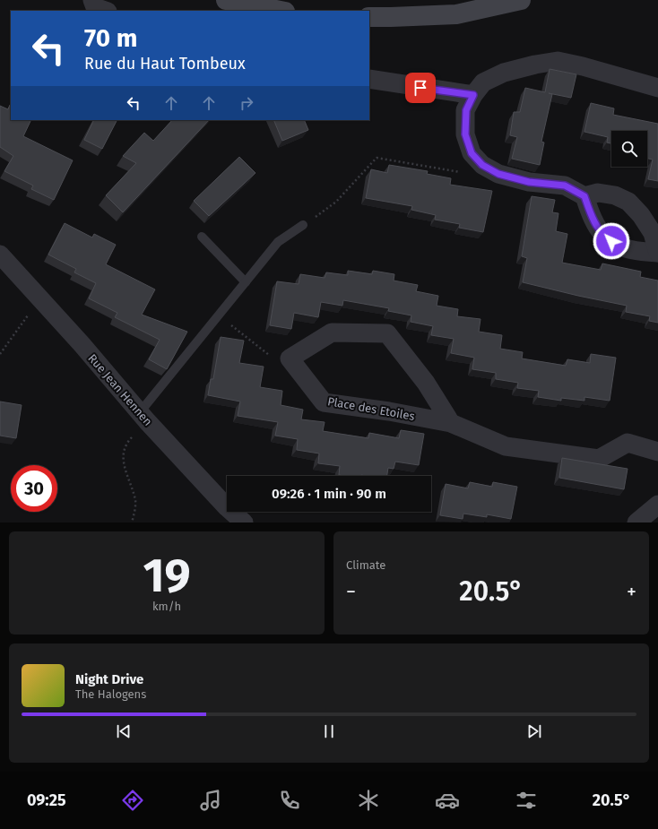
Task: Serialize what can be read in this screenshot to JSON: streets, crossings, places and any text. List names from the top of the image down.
{
  "streets": {
    "street": ["Rue Jean Hennen", "Place des Etoiles"]
  },
  "page": {
    "turn": ["70 m", "Rue du Haut Tombeux"],
    "limit": "30",
    "trip": "09:26 · 1 min · 90 m",
    "tile": [
      ["19", "km/h"],
      "Climate"
    ],
    "heat": ["−", "20.5°", "+"],
    "song": ["Night Drive", "The Halogens"],
    "tabs": ["09:25", "20.5°"]
  }
}
